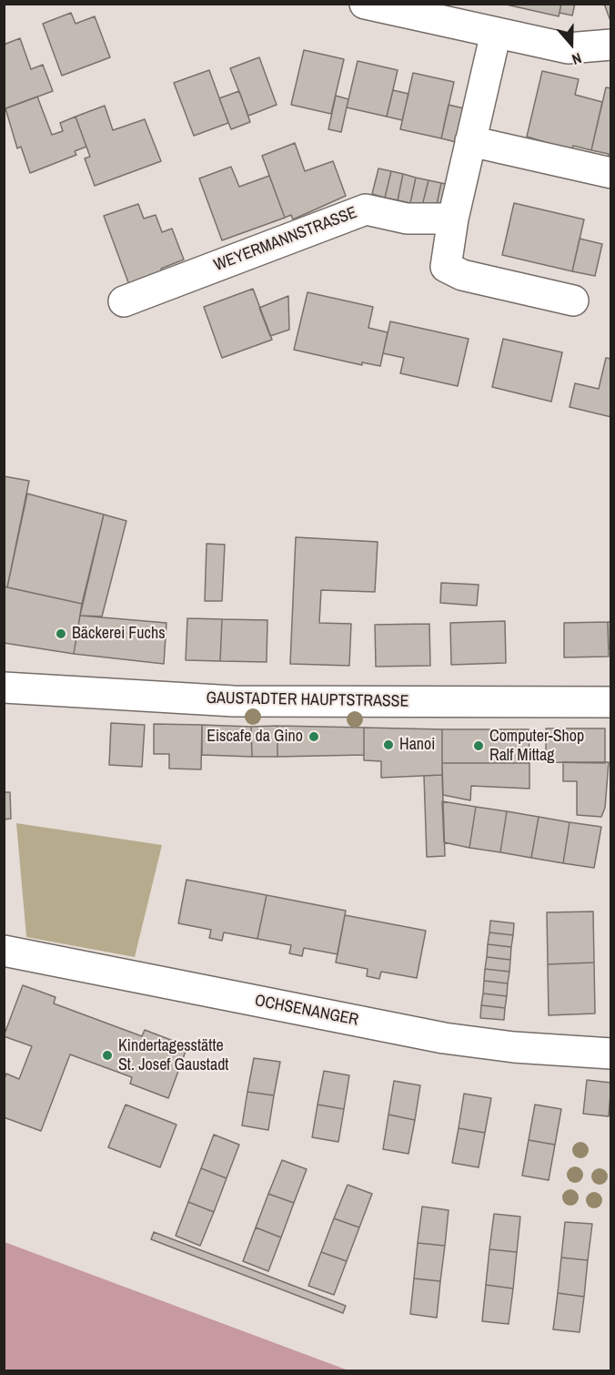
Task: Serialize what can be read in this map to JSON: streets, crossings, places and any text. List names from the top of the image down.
{
  "streets": {
    "street": ["WEYERMANNSTRASSE", "GAUSTADTER HAUPTSTRASSE", "OCHSENANGER"]
  },
  "places": [
    "Bäckerei Fuchs",
    "Eiscafe da Gino",
    "Hanoi",
    "Computer-Shop Ralf Mittag",
    "Kindertagesstätte St. Josef Gaustadt"
  ],
  "north": "bottom"
}
